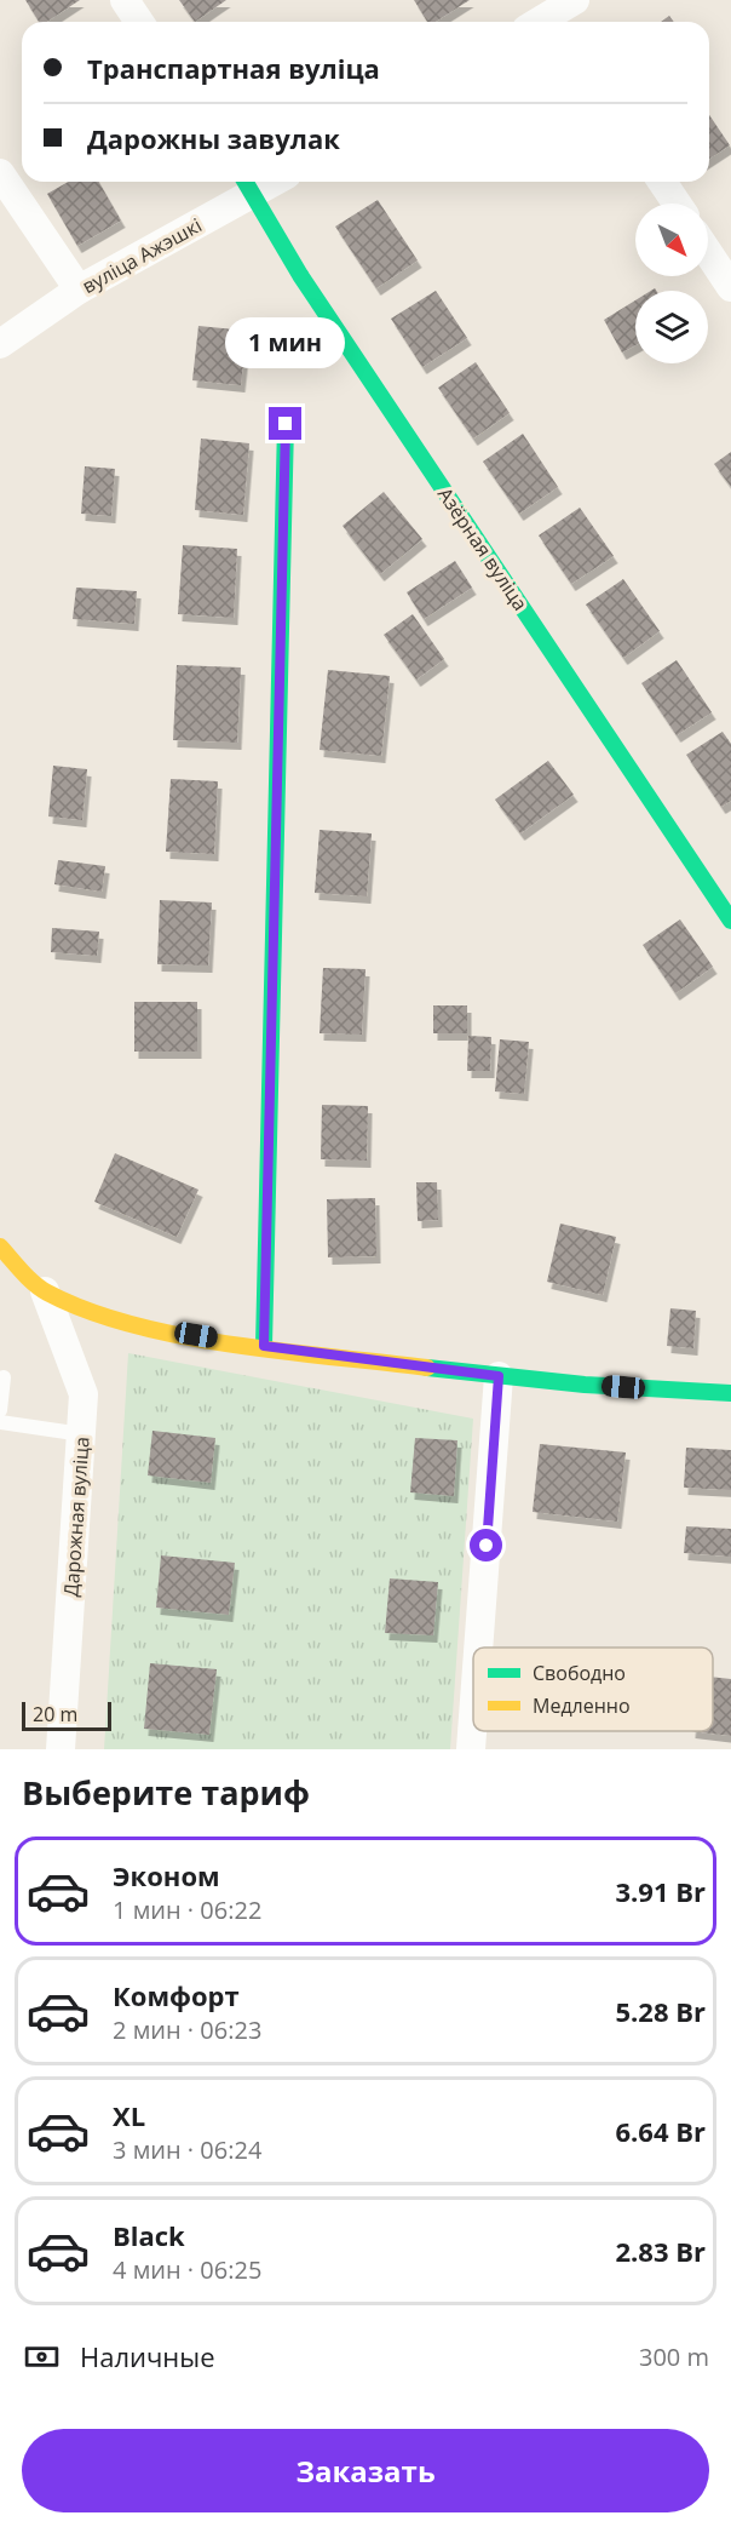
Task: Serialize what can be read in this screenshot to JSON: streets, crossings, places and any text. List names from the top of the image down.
{
  "streets": {
    "street": ["вуліца Ажэшкі", "Азёрная вуліца", "Дарожная вуліца"]
  },
  "crossings": [
    ["вуліца Ажэшкі", "Азёрная вуліца"]
  ],
  "legend": ["Свободно", "Медленно"],
  "scale_bar": "20 m",
  "north": "bottom right",
  "page": {
    "banner": ["Транспартная вуліца", "Дарожны завулак"],
    "bubble": "1 мин",
    "scale": "20 m",
    "heading": "Выберите тариф",
    "list": [
      {
        "name": "Эконом",
        "note": "1 мин · 06:22",
        "value": "3.91 Br"
      },
      {
        "name": "Комфорт",
        "note": "2 мин · 06:23",
        "value": "5.28 Br"
      },
      {
        "name": "XL",
        "note": "3 мин · 06:24",
        "value": "6.64 Br"
      },
      {
        "name": "Black",
        "note": "4 мин · 06:25",
        "value": "2.83 Br"
      }
    ],
    "pay": ["Наличные", "300 m"],
    "buttons": "Заказать"
  }
}
